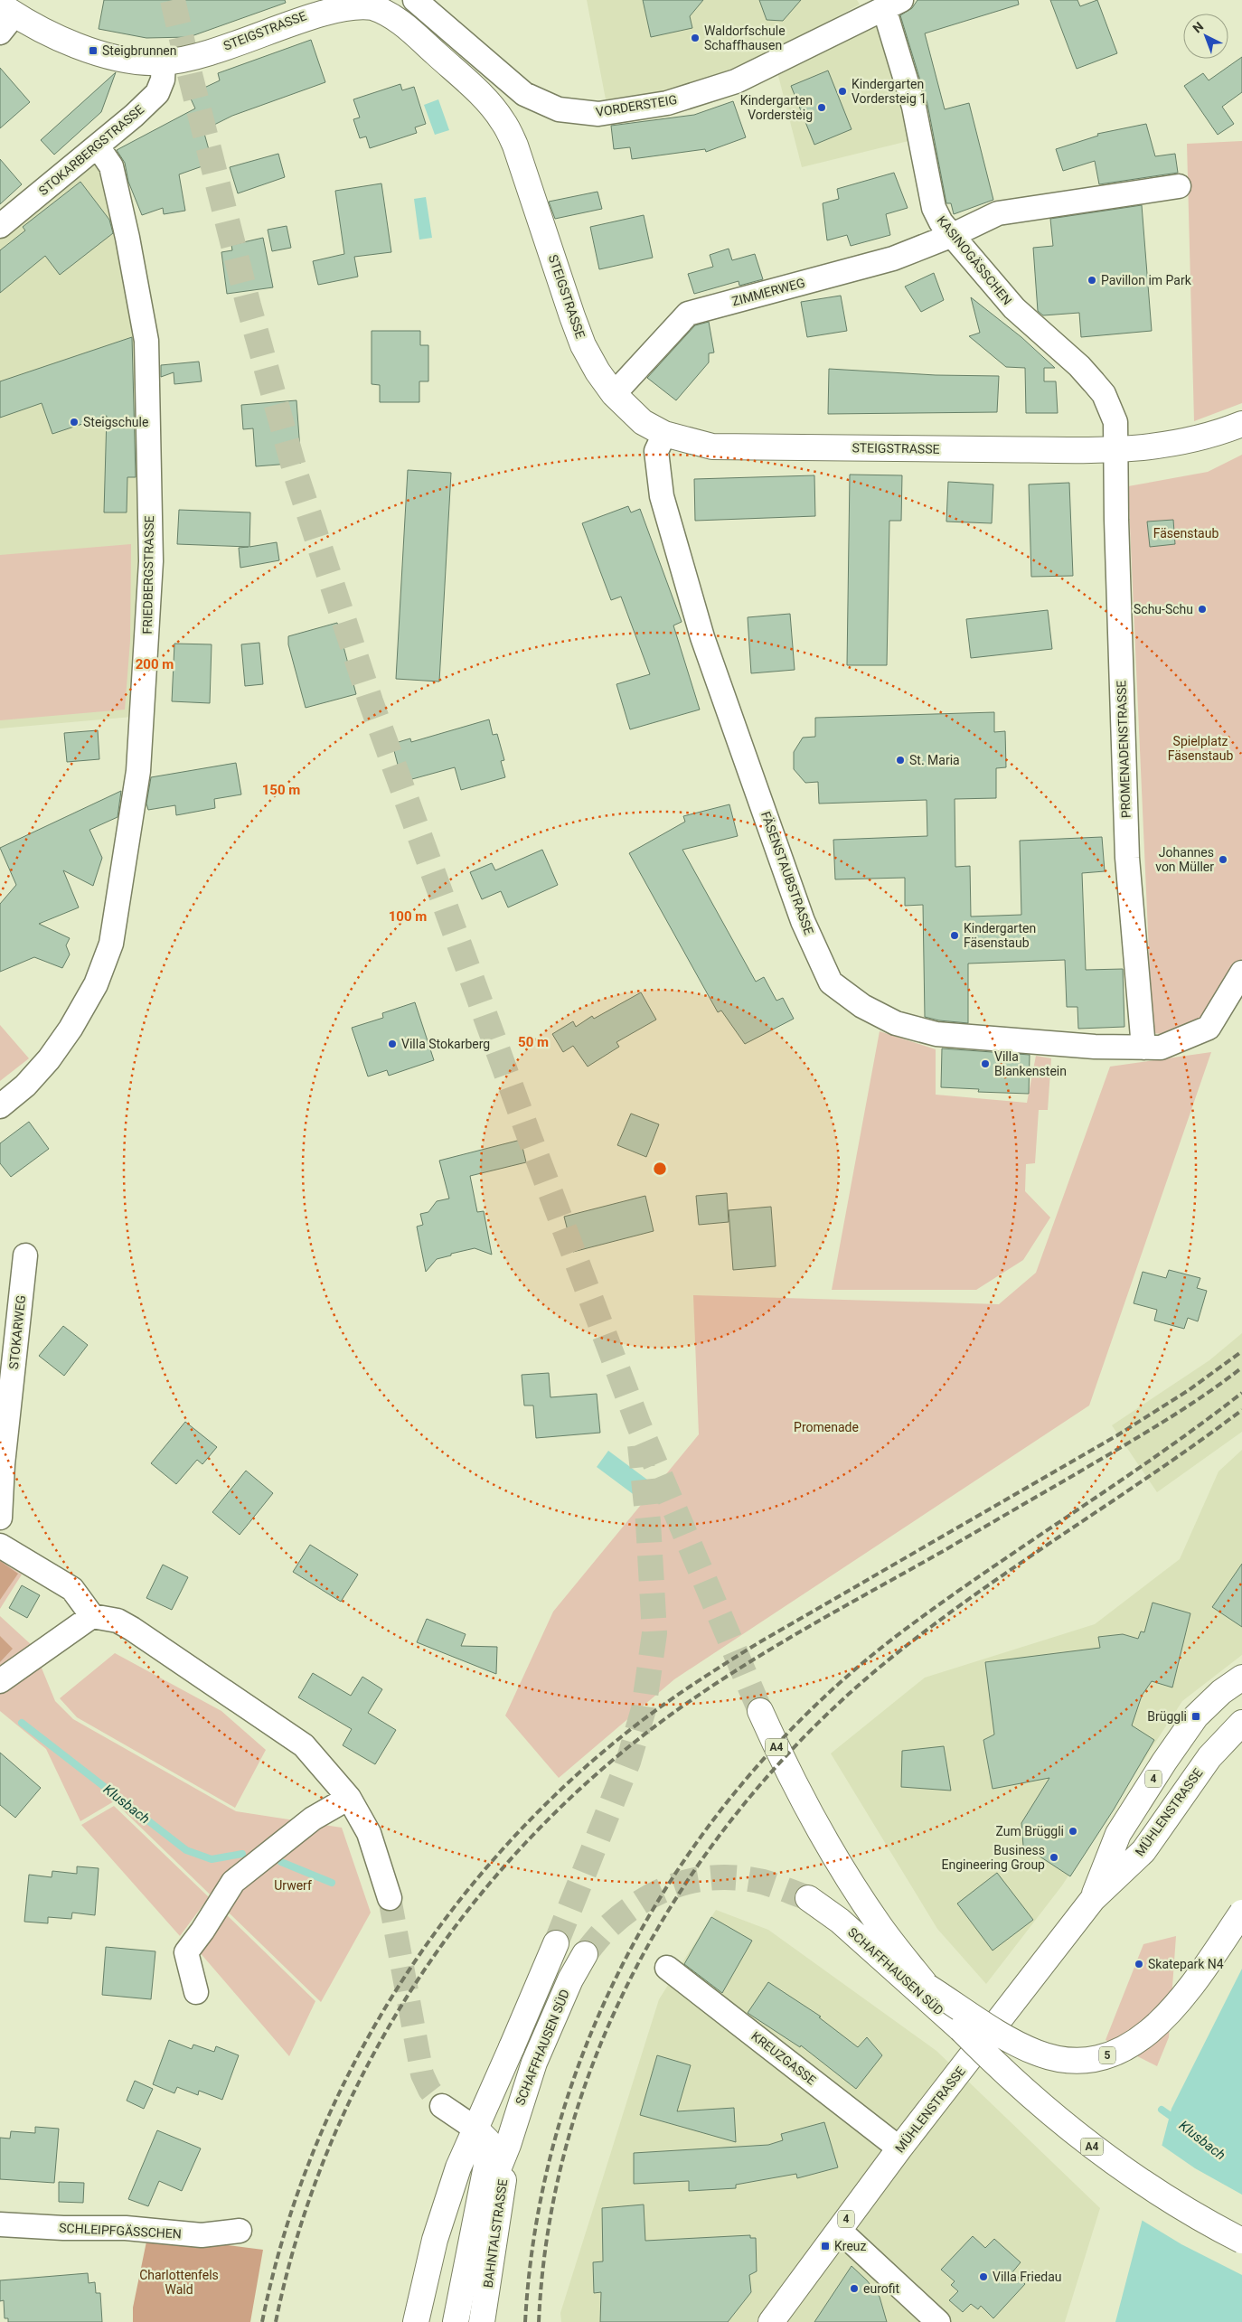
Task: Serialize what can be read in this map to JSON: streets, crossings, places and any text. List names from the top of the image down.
{
  "streets": {
    "main road": [
      "STEIGSTRASSE",
      "A4",
      "4",
      "MÜHLENSTRASSE",
      "SCHAFFHAUSEN SÜD",
      "5",
      "BAHNTALSTRASSE"
    ],
    "street": [
      "VORDERSTEIG",
      "STOKARBERGSTRASSE",
      "KASINOGÄSSCHEN",
      "ZIMMERWEG",
      "FRIEDBERGSTRASSE",
      "PROMENADENSTRASSE",
      "FÄSENSTAUBSTRASSE",
      "STOKARWEG",
      "KREUZGASSE",
      "SCHLEIPFGÄSSCHEN"
    ]
  },
  "crossings": [
    ["STEIGSTRASSE", "STOKARBERGSTRASSE"],
    ["STEIGSTRASSE", "KASINOGÄSSCHEN"],
    ["STEIGSTRASSE", "ZIMMERWEG"],
    ["STEIGSTRASSE", "PROMENADENSTRASSE"],
    ["STEIGSTRASSE", "FÄSENSTAUBSTRASSE"],
    ["VORDERSTEIG", "KASINOGÄSSCHEN"],
    ["STOKARBERGSTRASSE", "FRIEDBERGSTRASSE"],
    ["KASINOGÄSSCHEN", "ZIMMERWEG"],
    ["KASINOGÄSSCHEN", "PROMENADENSTRASSE"],
    ["PROMENADENSTRASSE", "FÄSENSTAUBSTRASSE"],
    ["A4", "SCHAFFHAUSEN SÜD"],
    ["A4", "5"],
    ["MÜHLENSTRASSE", "KREUZGASSE"],
    ["SCHAFFHAUSEN SÜD", "5"],
    ["SCHAFFHAUSEN SÜD", "BAHNTALSTRASSE"]
  ],
  "water": ["Klusbach"],
  "parks": [
    "Fäsenstaub",
    "Spielplatz Fäsenstaub",
    "Promenade",
    "Urwerf",
    "Charlottenfels Wald"
  ],
  "places": {
    "other": [
      "Waldorfschule Schaffhausen",
      "Kindergarten Vordersteig 1",
      "Kindergarten Vordersteig",
      "Pavillon im Park",
      "Steigschule",
      "Schu-Schu",
      "St. Maria",
      "Johannes von Müller",
      "Kindergarten Fäsenstaub",
      "Villa Stokarberg",
      "Villa Blankenstein",
      "Zum Brüggli",
      "Business Engineering Group",
      "Skatepark N4",
      "Villa Friedau",
      "eurofit"
    ],
    "transit": ["Steigbrunnen", "Brüggli", "Kreuz"]
  },
  "north": "top left",
  "rings": [
    "200 m",
    "150 m",
    "100 m",
    "50 m"
  ]
}
